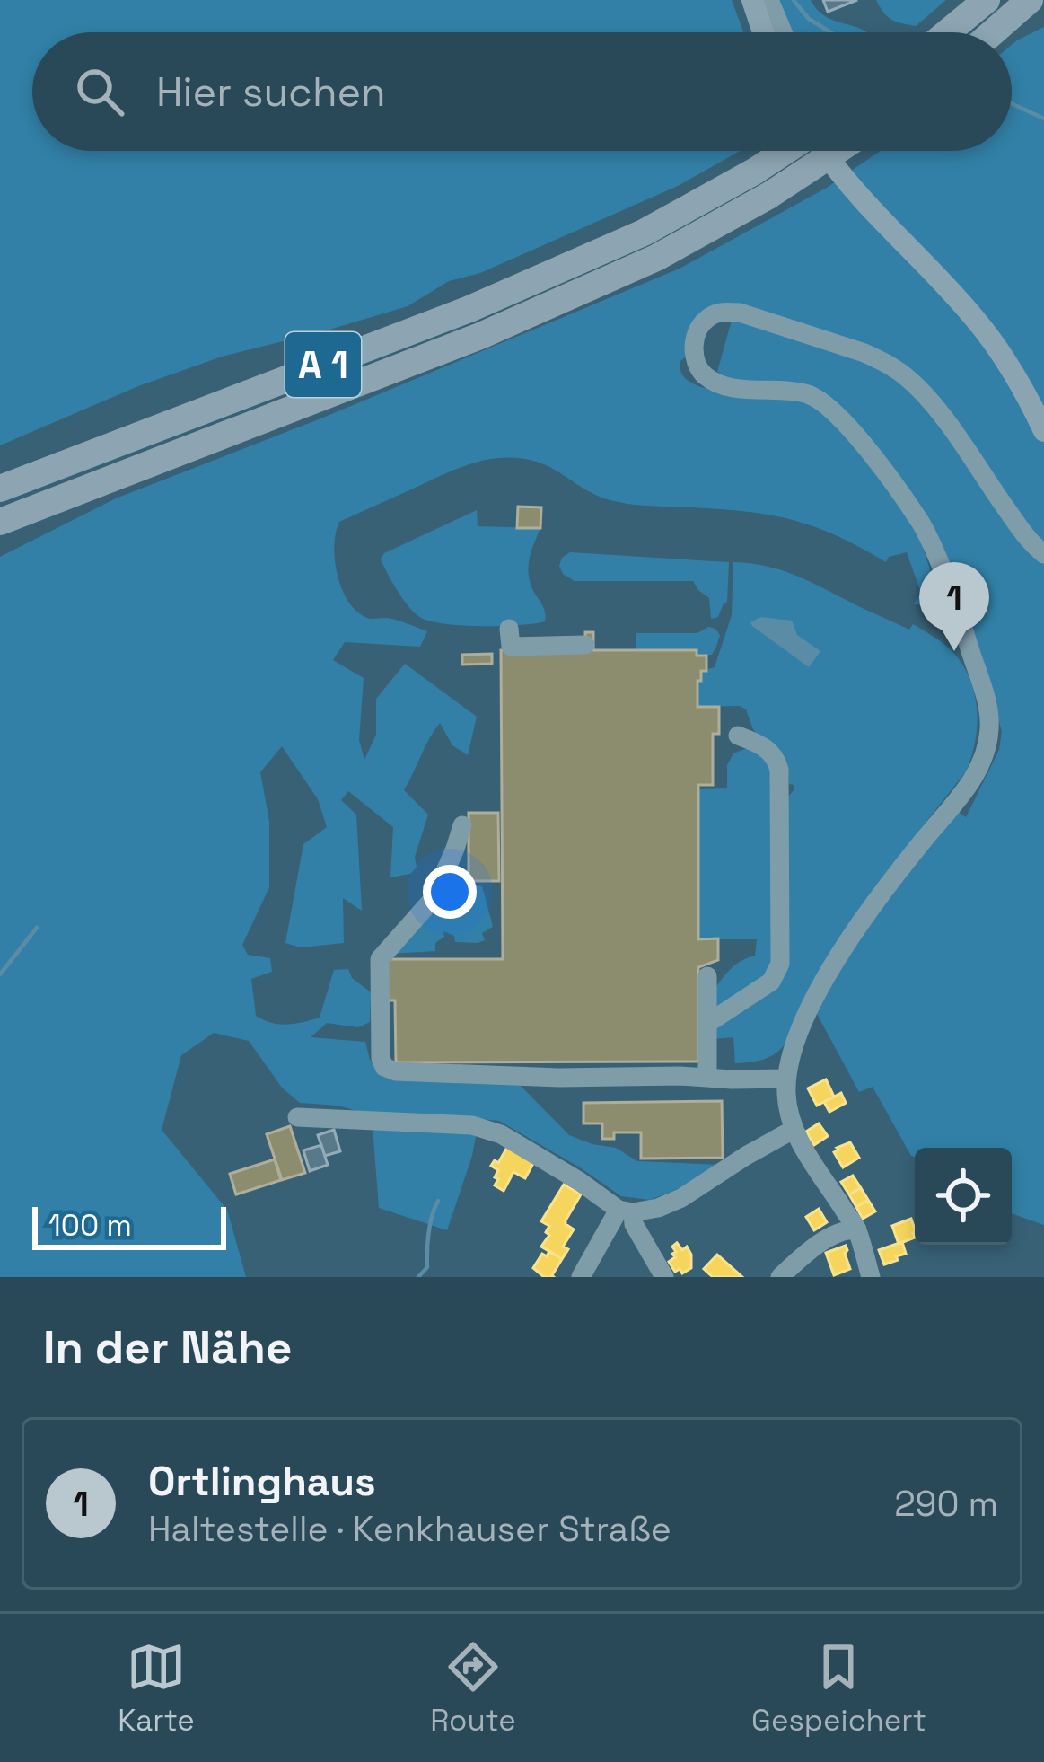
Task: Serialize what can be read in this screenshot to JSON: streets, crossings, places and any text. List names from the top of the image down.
{
  "streets": {
    "highway": ["A 1"]
  },
  "scale_bar": "100 m",
  "page": {
    "search": "Hier suchen",
    "pins": "1",
    "scale": "100 m",
    "heading": "In der Nähe",
    "list": [
      {
        "mark": "1",
        "name": "Ortlinghaus",
        "note": "Haltestelle · Kenkhauser Straße",
        "value": "290 m"
      }
    ],
    "nav": ["Karte", "Route", "Gespeichert"]
  }
}
